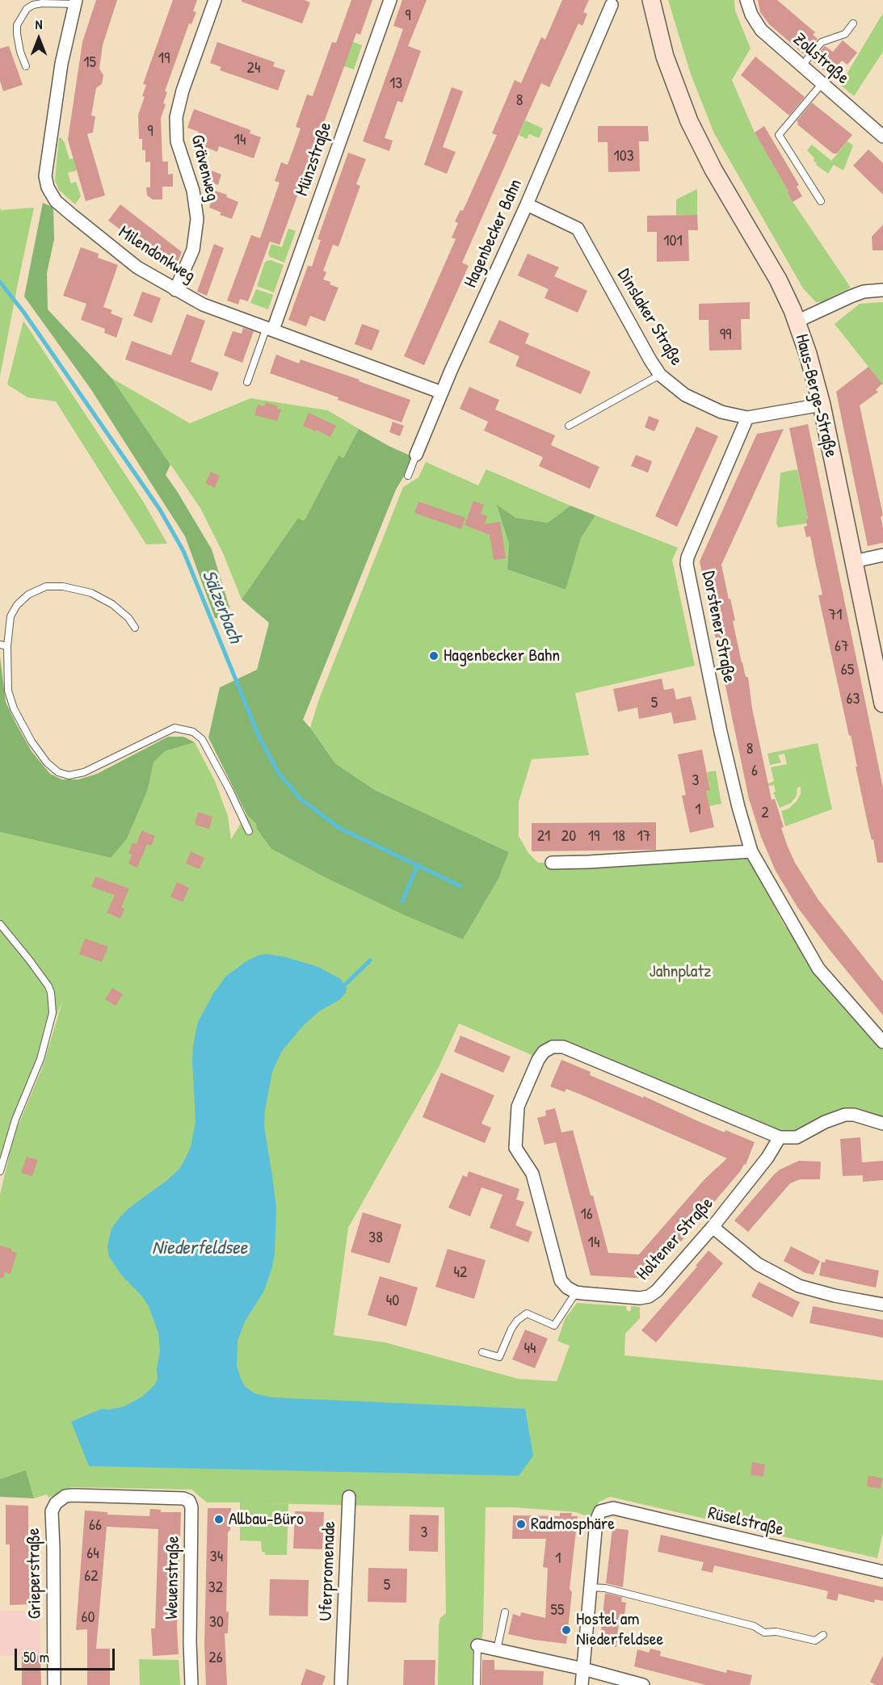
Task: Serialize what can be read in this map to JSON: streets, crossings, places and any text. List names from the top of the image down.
{
  "streets": {
    "main road": ["Haus-Berge-Straße"],
    "street": [
      "Zollstraße",
      "Münzstraße",
      "Grävenweg",
      "Hagenbecker Bahn",
      "Milendonkweg",
      "Dinslaker Straße",
      "Dorstener Straße",
      "Holtener Straße",
      "Rüselstraße",
      "Uferpromenade",
      "Grieperstraße",
      "Weuenstraße"
    ]
  },
  "crossings": [
    ["Münzstraße", "Milendonkweg"],
    ["Grävenweg", "Milendonkweg"],
    ["Hagenbecker Bahn", "Milendonkweg"],
    ["Hagenbecker Bahn", "Dinslaker Straße"],
    ["Dinslaker Straße", "Haus-Berge-Straße"],
    ["Dinslaker Straße", "Dorstener Straße"],
    ["Grieperstraße", "Weuenstraße"]
  ],
  "water": ["Sälzerbach", "Niederfeldsee"],
  "parks": ["Jahnplatz"],
  "places": [
    "Hagenbecker Bahn",
    "Allbau-Büro",
    "Radmosphäre",
    "Hostel am Niederfeldsee"
  ],
  "house_numbers": [
    "9",
    "19",
    "15",
    "24",
    "13",
    "8",
    "9",
    "14",
    "103",
    "101",
    "99",
    "71",
    "67",
    "65",
    "63",
    "5",
    "8",
    "6",
    "3",
    "1",
    "2",
    "21",
    "20",
    "19",
    "18",
    "17",
    "16",
    "38",
    "14",
    "42",
    "40",
    "44",
    "66",
    "3",
    "64",
    "34",
    "1",
    "62",
    "5",
    "32",
    "55",
    "60",
    "30",
    "26"
  ],
  "scale_bar": "50 m",
  "north": "top"
}
